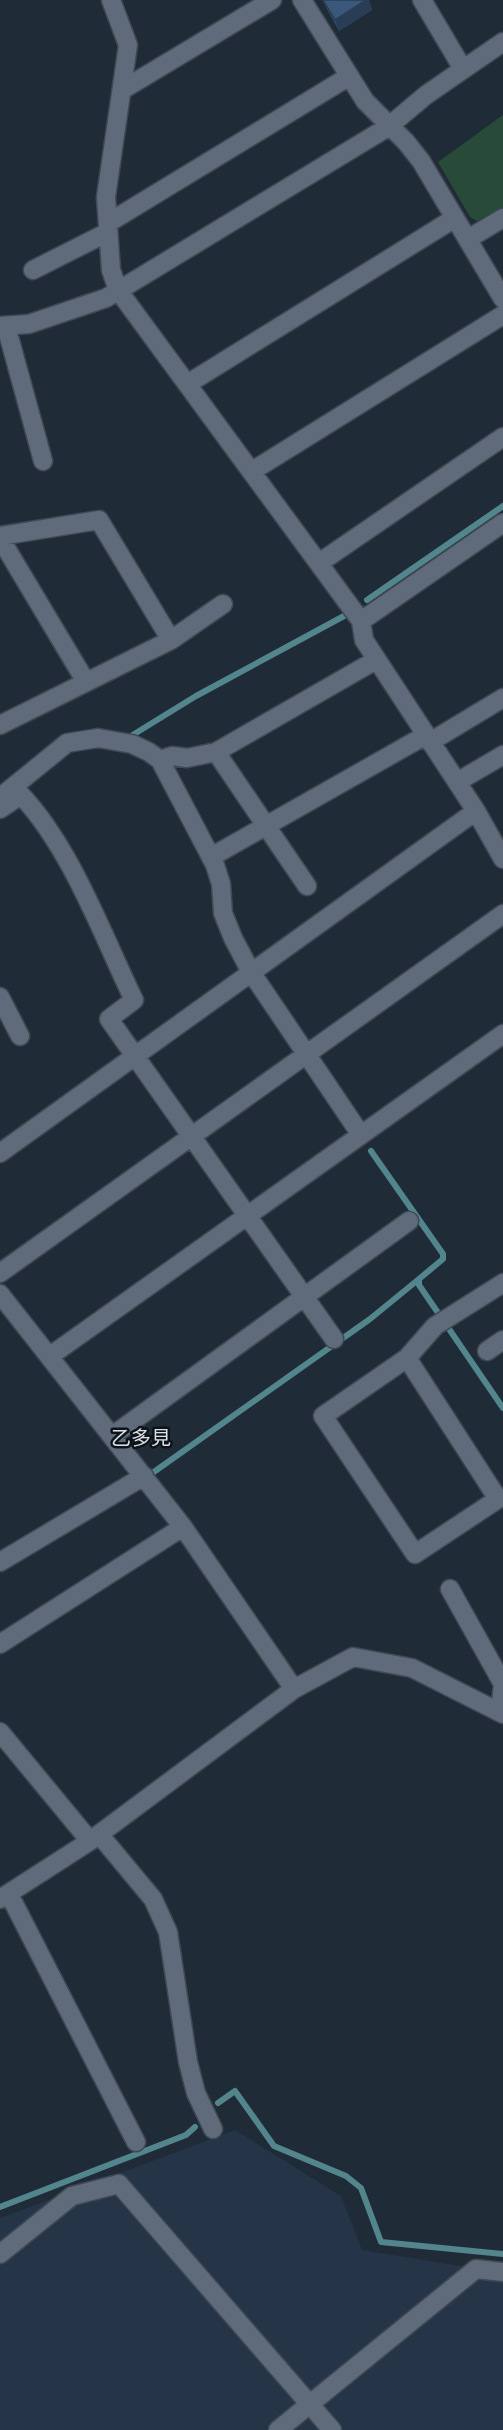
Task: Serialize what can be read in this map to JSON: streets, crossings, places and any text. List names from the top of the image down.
{
  "districts": ["乙多見"]
}
